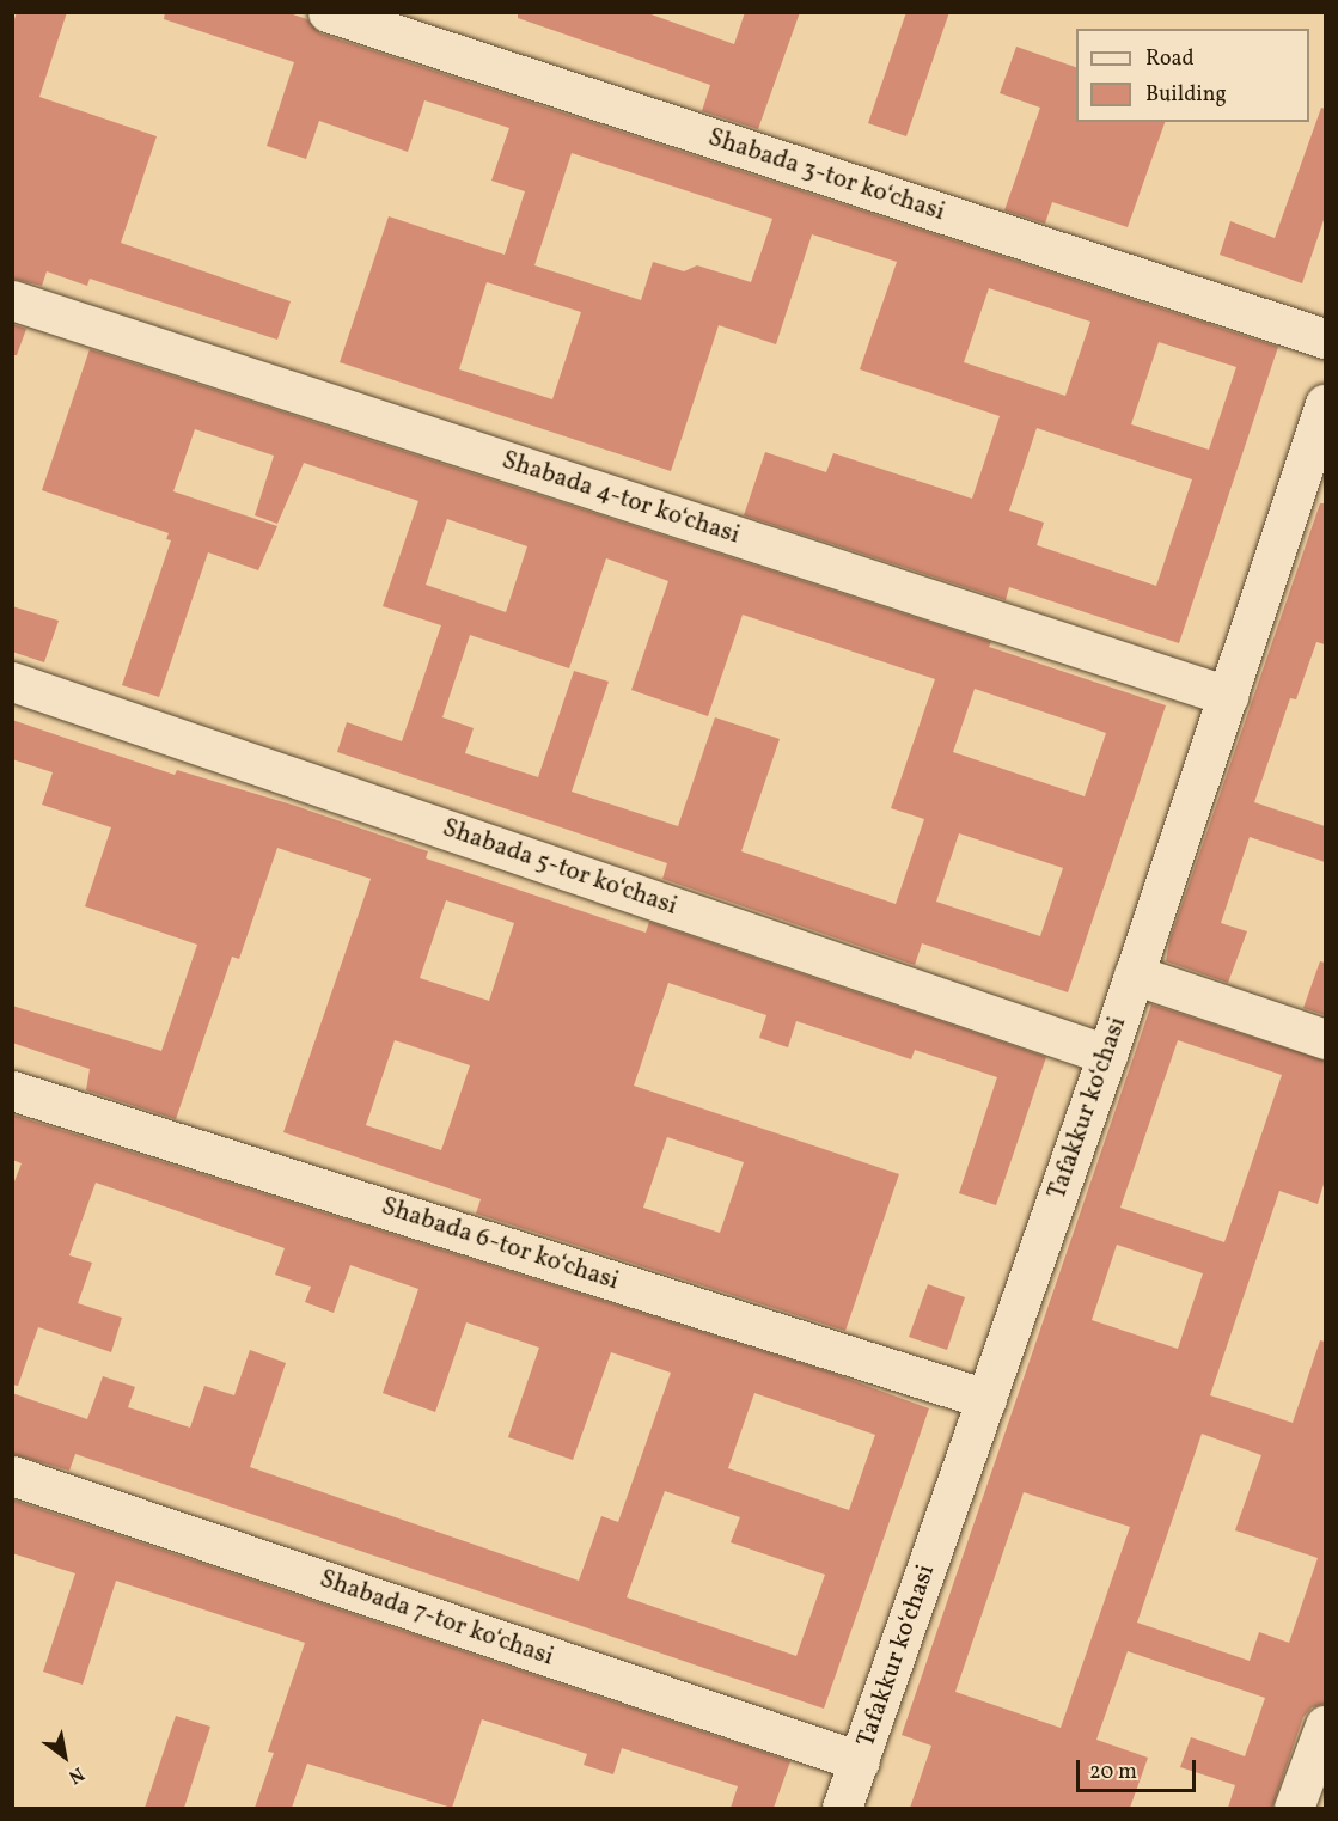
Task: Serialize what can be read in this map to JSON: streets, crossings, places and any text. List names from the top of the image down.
{
  "streets": {
    "street": [
      "Shabada 3-tor koʻchasi",
      "Shabada 4-tor koʻchasi",
      "Shabada 5-tor koʻchasi",
      "Tafakkur koʻchasi",
      "Shabada 6-tor koʻchasi",
      "Shabada 7-tor koʻchasi"
    ]
  },
  "crossings": [
    ["Shabada 4-tor koʻchasi", "Tafakkur koʻchasi"],
    ["Shabada 5-tor koʻchasi", "Tafakkur koʻchasi"],
    ["Tafakkur koʻchasi", "Shabada 6-tor koʻchasi"],
    ["Tafakkur koʻchasi", "Shabada 7-tor koʻchasi"]
  ],
  "legend": ["Road", "Building"],
  "scale_bar": "20 m",
  "north": "bottom right"
}
